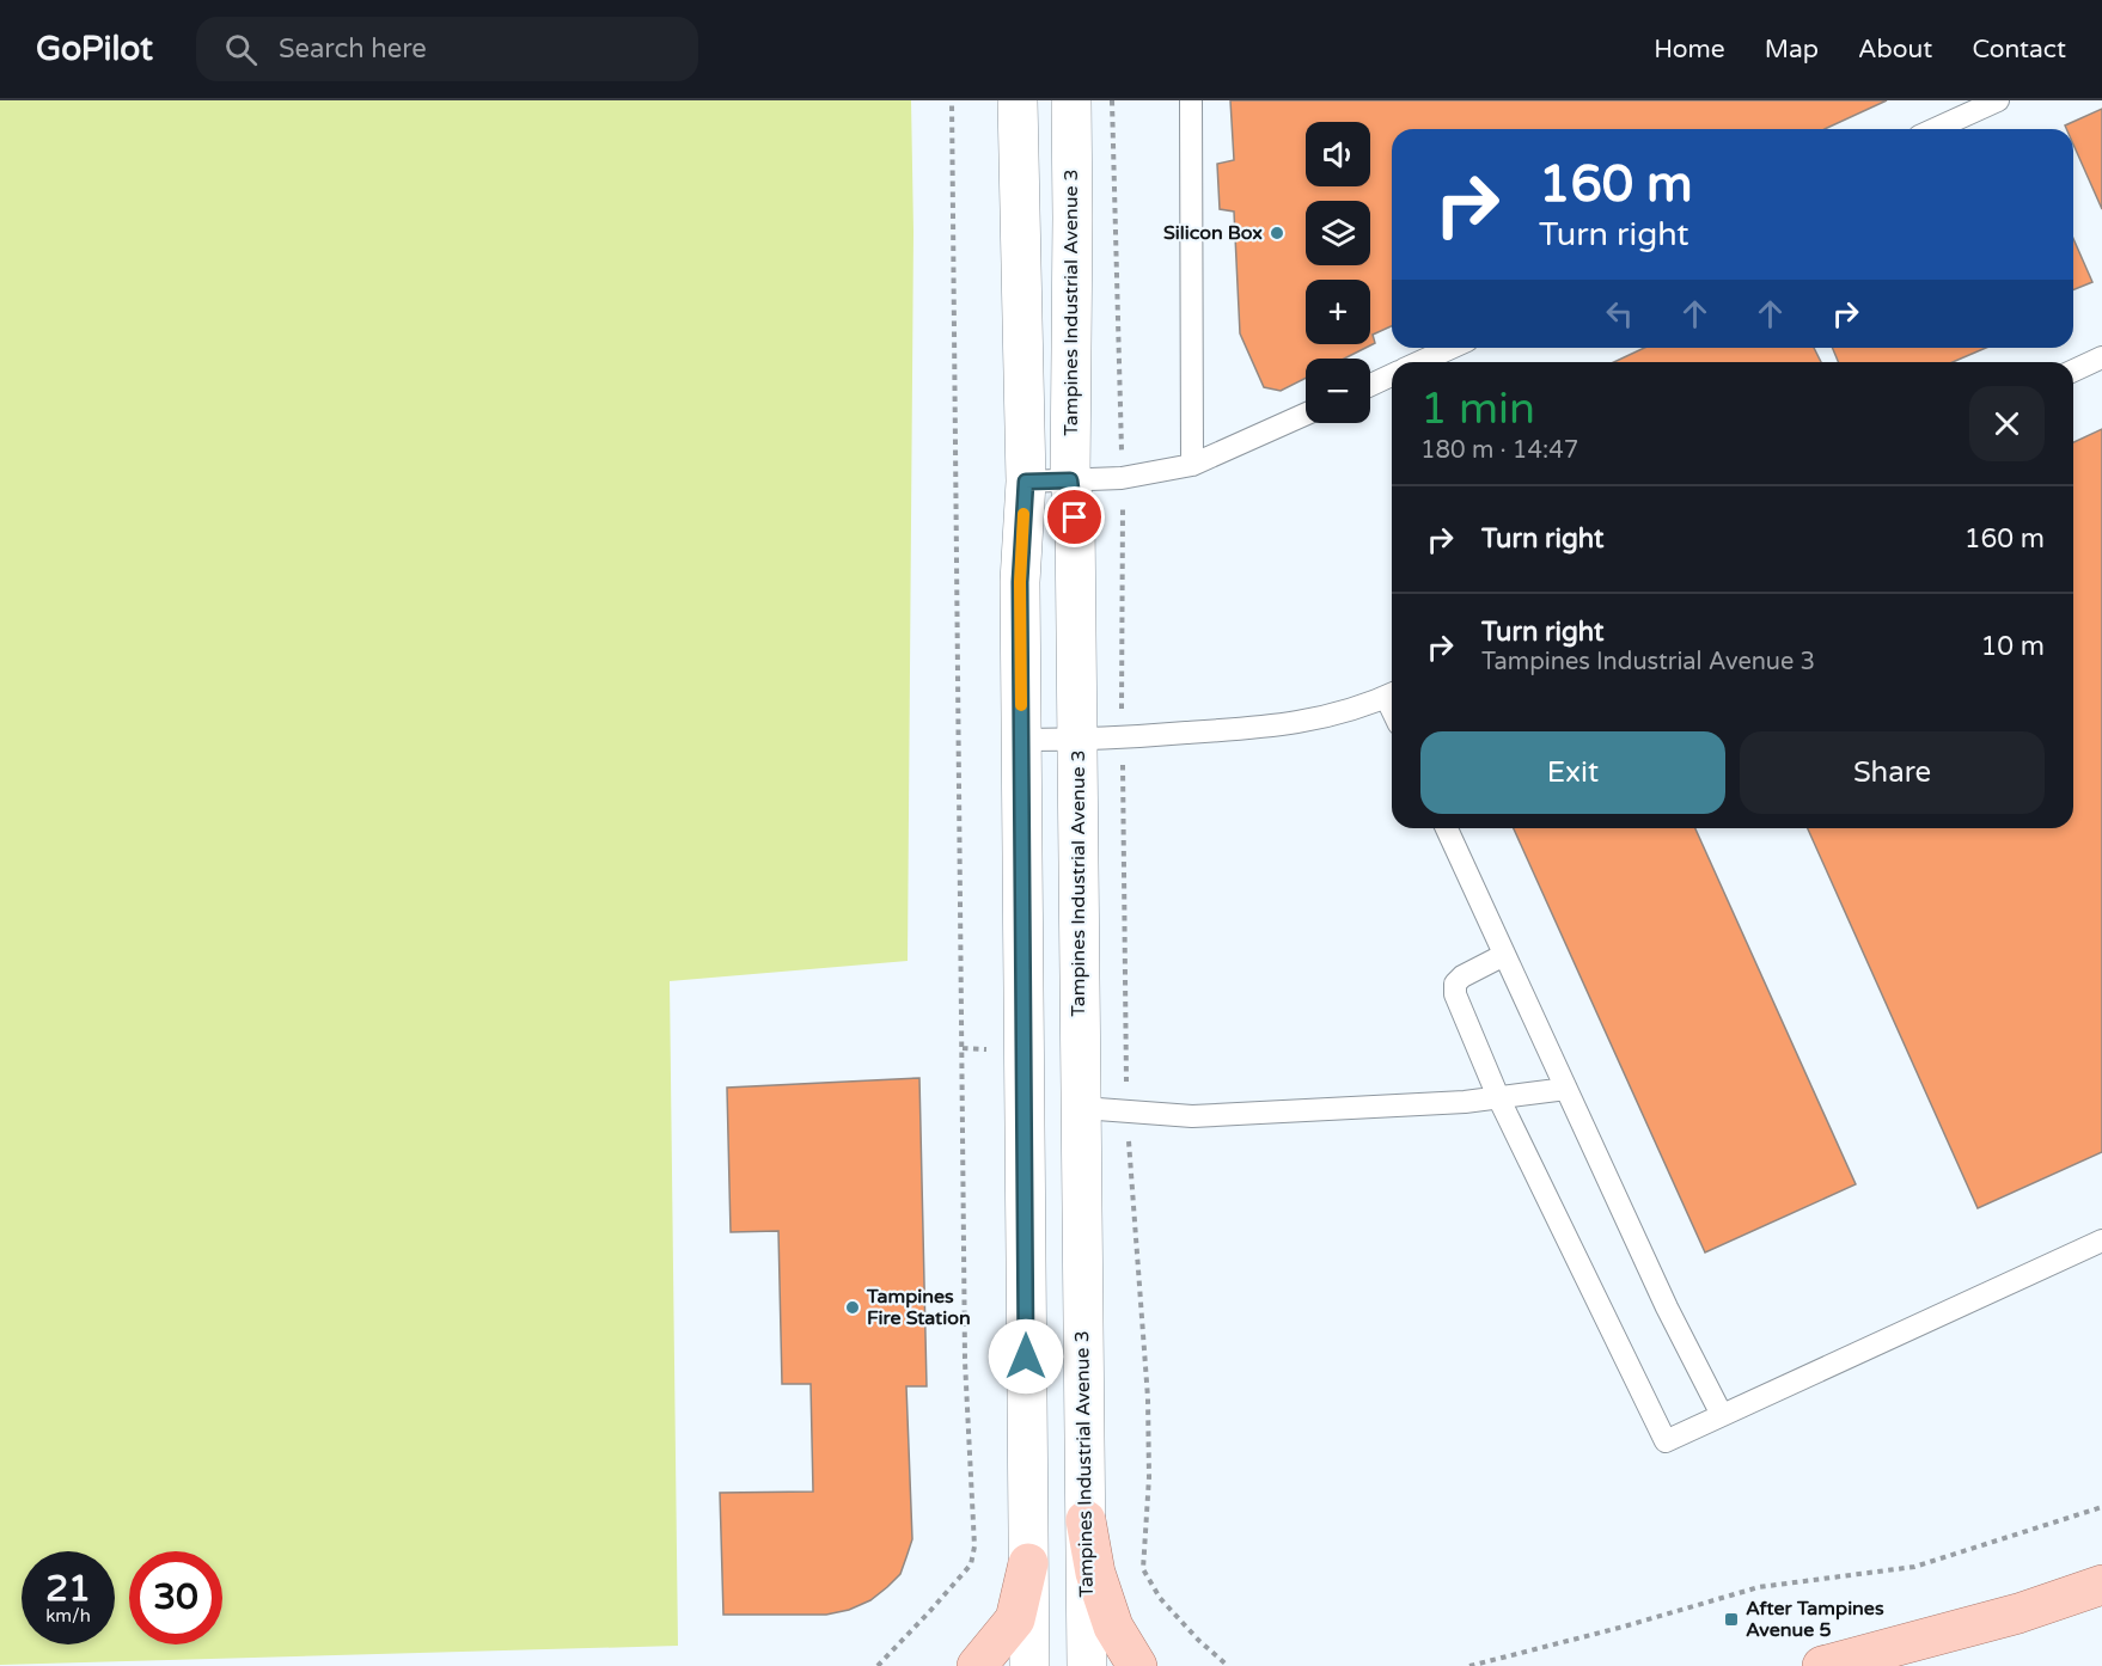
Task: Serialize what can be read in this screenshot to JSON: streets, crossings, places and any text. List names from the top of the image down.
{
  "streets": {
    "street": ["Tampines Industrial Avenue 3"]
  },
  "places": {
    "other": ["Silicon Box", "Tampines Fire Station"],
    "transit": ["After Tampines Avenue 5"]
  },
  "page": {
    "header": "GoPilot",
    "search": "Search here",
    "nav": [
      "Home",
      "Map",
      "About",
      "Contact"
    ],
    "map_buttons": ["+", "−"],
    "turn": ["160 m", "Turn right"],
    "heading": ["1 min", "180 m · 14:47"],
    "list": [
      {
        "name": "Turn right",
        "value": "160 m"
      },
      {
        "name": "Turn right",
        "note": "Tampines Industrial Avenue 3",
        "value": "10 m"
      }
    ],
    "buttons": ["Exit", "Share"],
    "speed": "21 km/h",
    "limit": "30"
  }
}
